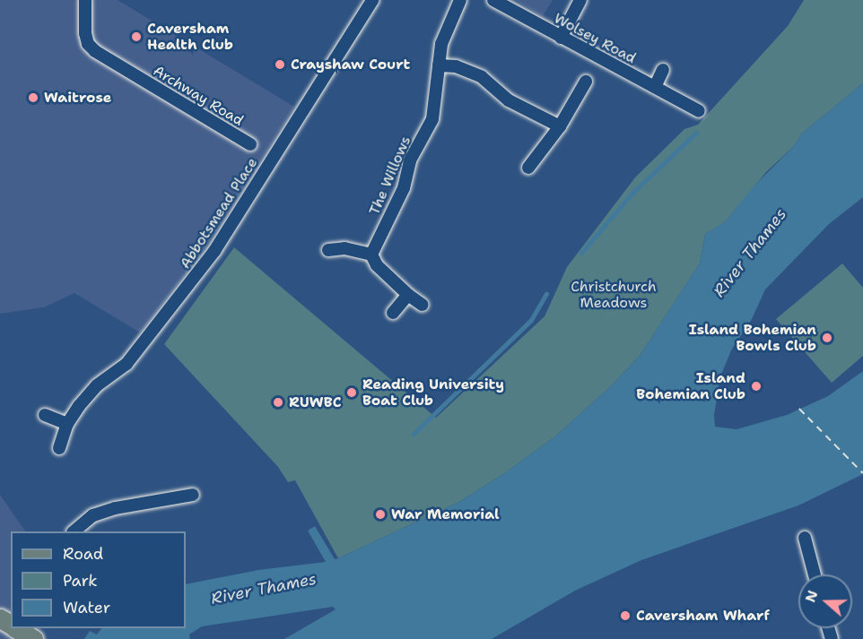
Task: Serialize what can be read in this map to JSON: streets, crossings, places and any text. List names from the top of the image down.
{
  "streets": {
    "street": [
      "Wolsey Road",
      "Archway Road",
      "The Willows",
      "Abbotsmead Place"
    ]
  },
  "water": ["River Thames"],
  "parks": ["Christchurch Meadows"],
  "places": [
    "Caversham Health Club",
    "Crayshaw Court",
    "Waitrose",
    "Island Bohemian Bowls Club",
    "Island Bohemian Club",
    "Reading University Boat Club",
    "RUWBC",
    "War Memorial",
    "Caversham Wharf"
  ],
  "legend": ["Road", "Park", "Water"],
  "north": "left"
}
